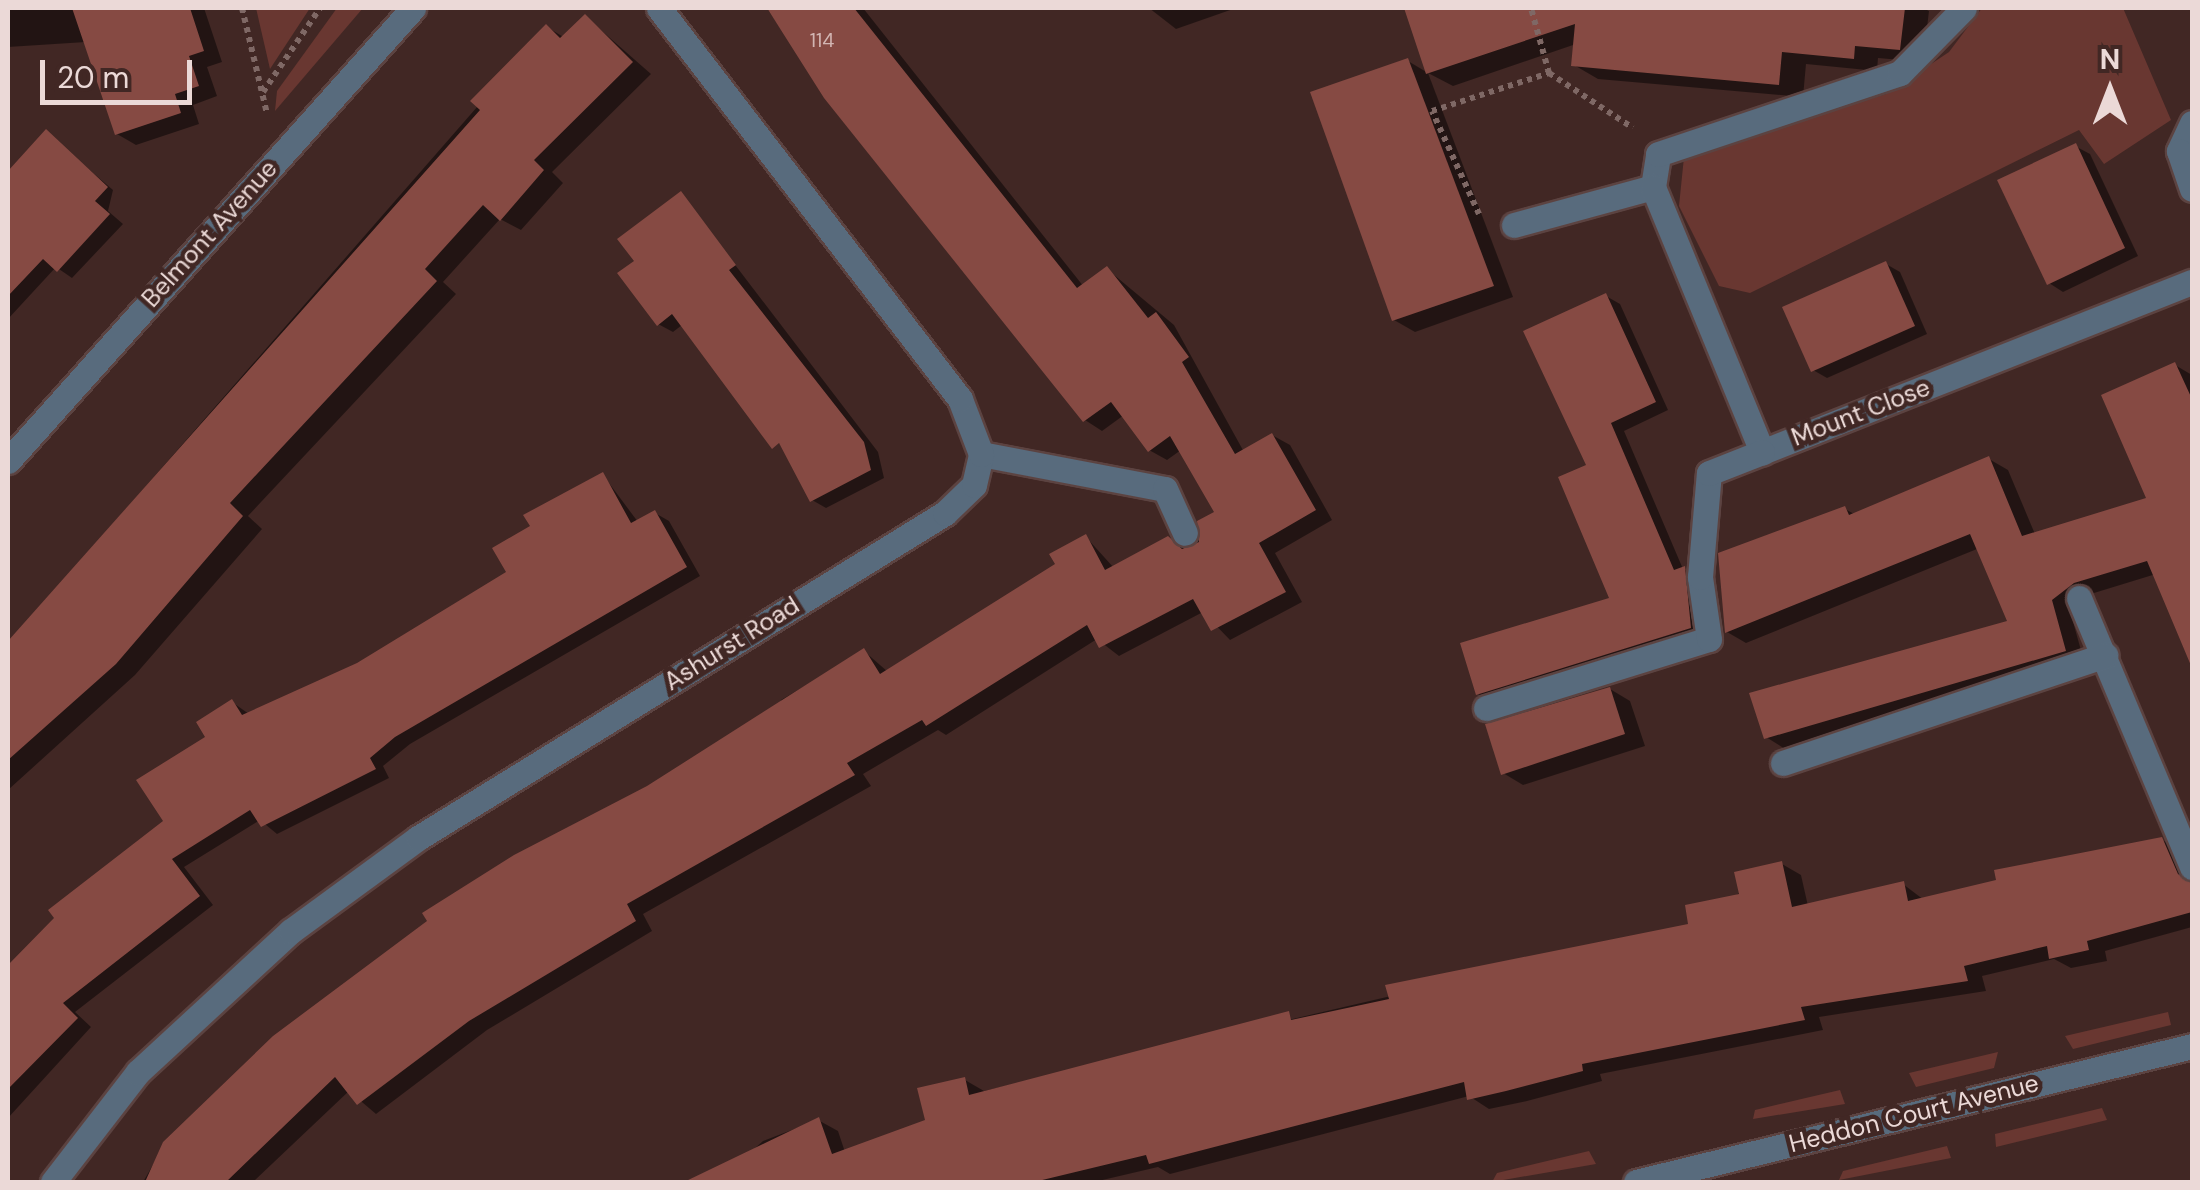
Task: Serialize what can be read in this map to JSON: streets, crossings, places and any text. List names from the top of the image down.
{
  "streets": {
    "street": [
      "Belmont Avenue",
      "Mount Close",
      "Ashurst Road",
      "Heddon Court Avenue"
    ]
  },
  "house_numbers": ["114"],
  "scale_bar": "20 m",
  "north": "top"
}
